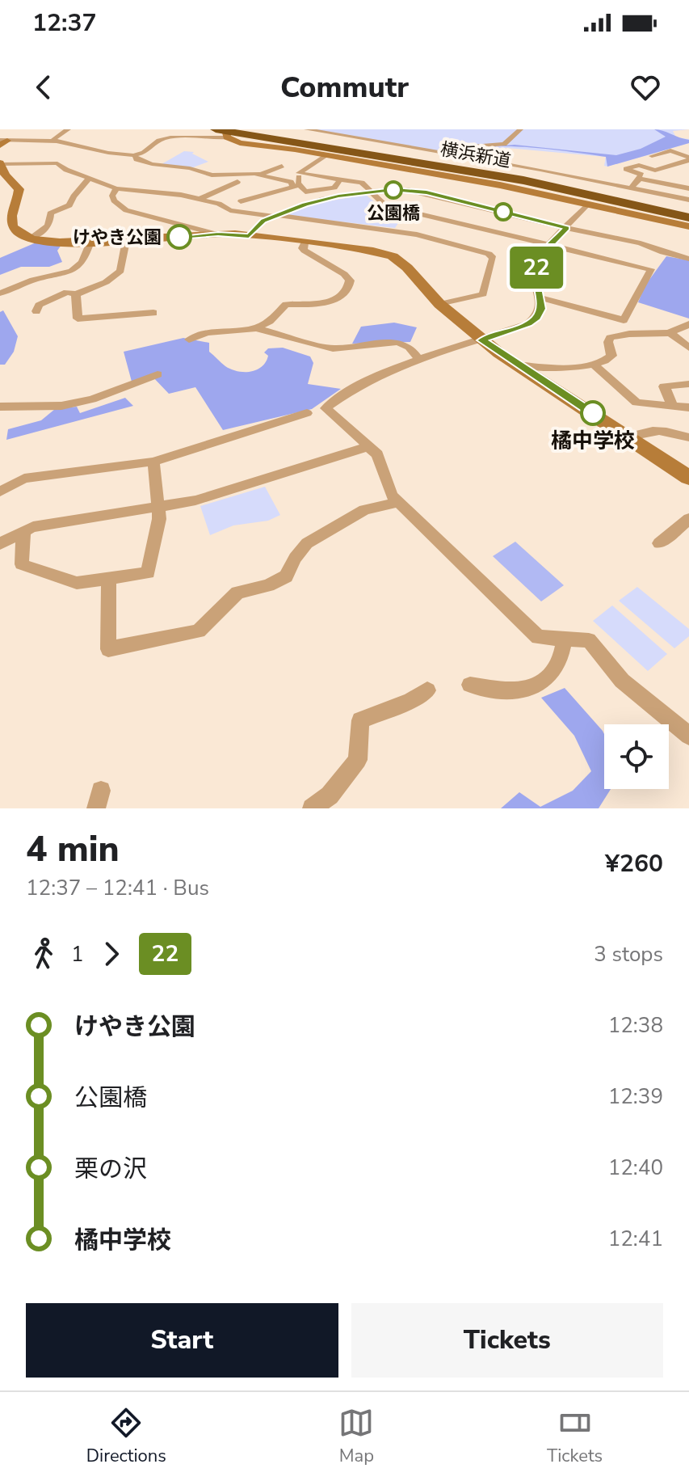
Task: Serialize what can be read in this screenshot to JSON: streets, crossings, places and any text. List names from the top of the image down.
{
  "streets": {
    "highway": ["横浜新道"]
  },
  "places": ["公園橋", "けやき公園", "橘中学校"],
  "lines": ["bus line 22"],
  "page": {
    "status": "12:37",
    "header": "Commutr",
    "on_map": "22",
    "heading": ["4 min", "12:37 – 12:41 · Bus", "¥260"],
    "legs": ["1", "22", "3 stops"],
    "list": [
      {
        "name": "けやき公園",
        "value": "12:38"
      },
      {
        "name": "公園橋",
        "value": "12:39"
      },
      {
        "name": "栗の沢",
        "value": "12:40"
      },
      {
        "name": "橘中学校",
        "value": "12:41"
      }
    ],
    "buttons": ["Start", "Tickets"],
    "tabs": ["Directions", "Map", "Tickets"]
  }
}
